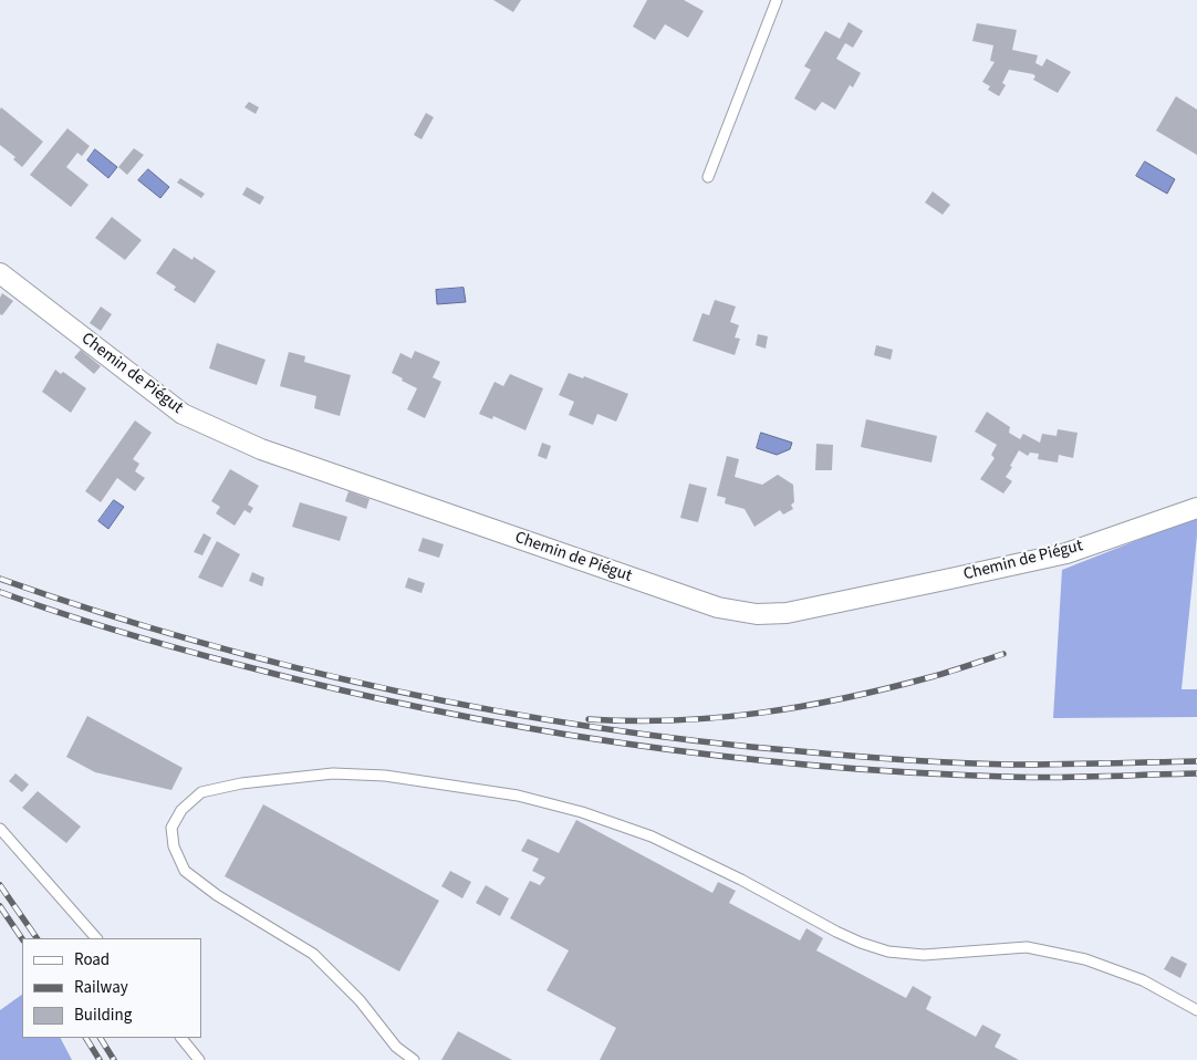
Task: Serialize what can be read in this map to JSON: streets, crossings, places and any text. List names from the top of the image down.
{
  "streets": {
    "street": ["Chemin de Piégut"]
  },
  "legend": ["Road", "Railway", "Building"]
}
